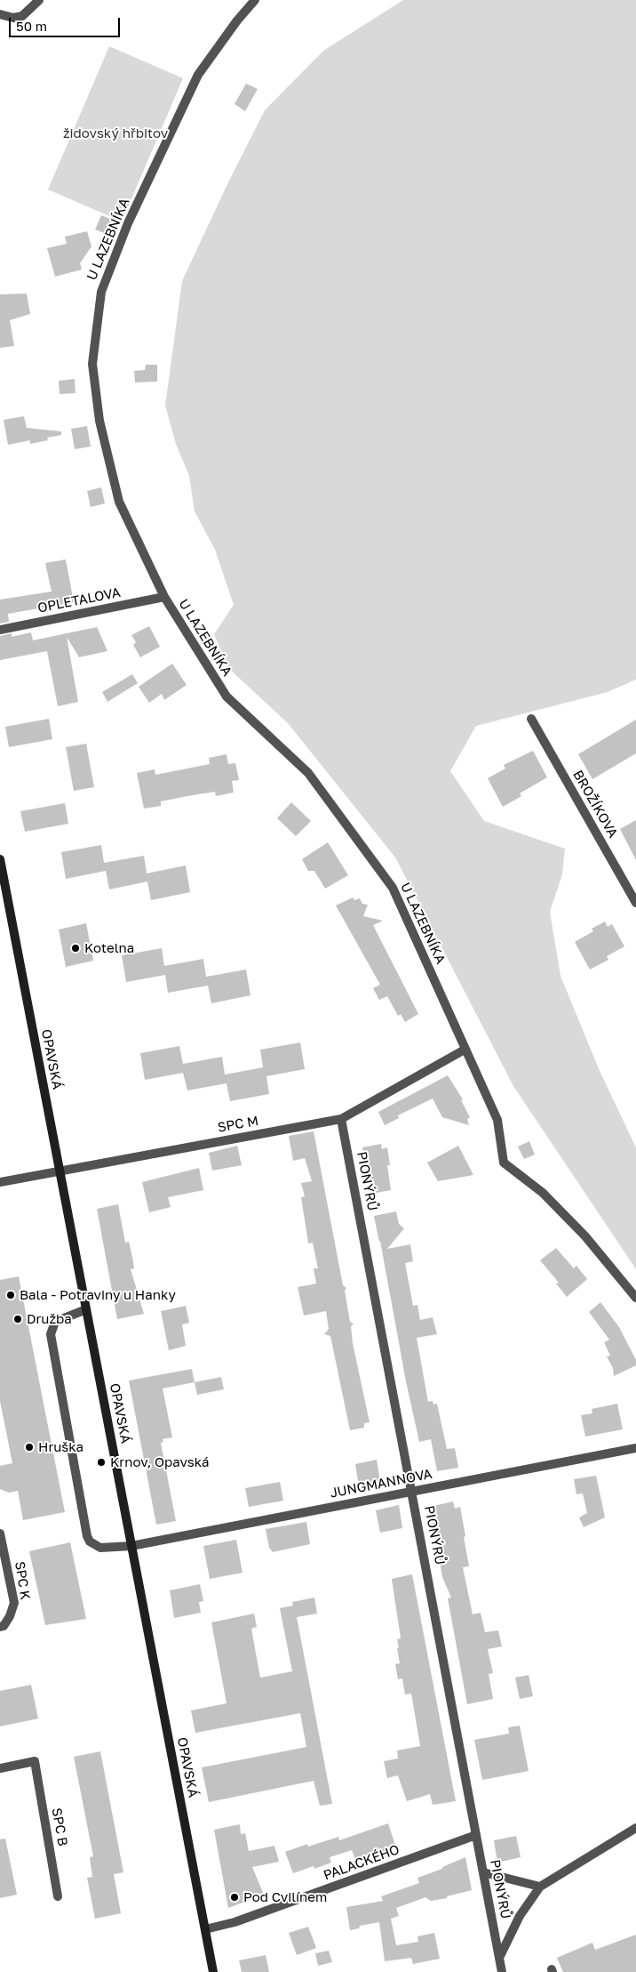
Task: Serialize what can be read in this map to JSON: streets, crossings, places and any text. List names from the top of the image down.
{
  "streets": {
    "main road": ["OPAVSKÁ"],
    "street": [
      "U LAZEBNÍKA",
      "OPLETALOVA",
      "BROŽÍKOVA",
      "SPC M",
      "PIONÝRŮ",
      "JUNGMANNOVA",
      "SPC K",
      "SPC B",
      "PALACKÉHO"
    ]
  },
  "crossings": [
    ["U LAZEBNÍKA", "OPLETALOVA"],
    ["U LAZEBNÍKA", "SPC M"],
    ["OPAVSKÁ", "SPC M"],
    ["OPAVSKÁ", "JUNGMANNOVA"],
    ["OPAVSKÁ", "PALACKÉHO"],
    ["SPC M", "PIONÝRŮ"],
    ["PIONÝRŮ", "JUNGMANNOVA"],
    ["PIONÝRŮ", "PALACKÉHO"]
  ],
  "parks": ["židovský hřbitov"],
  "places": [
    "Kotelna",
    "Bala - Potraviny u Hanky",
    "Družba",
    "Hruška",
    "Krnov, Opavská",
    "Pod Cvilínem"
  ],
  "scale_bar": "50 m"
}
